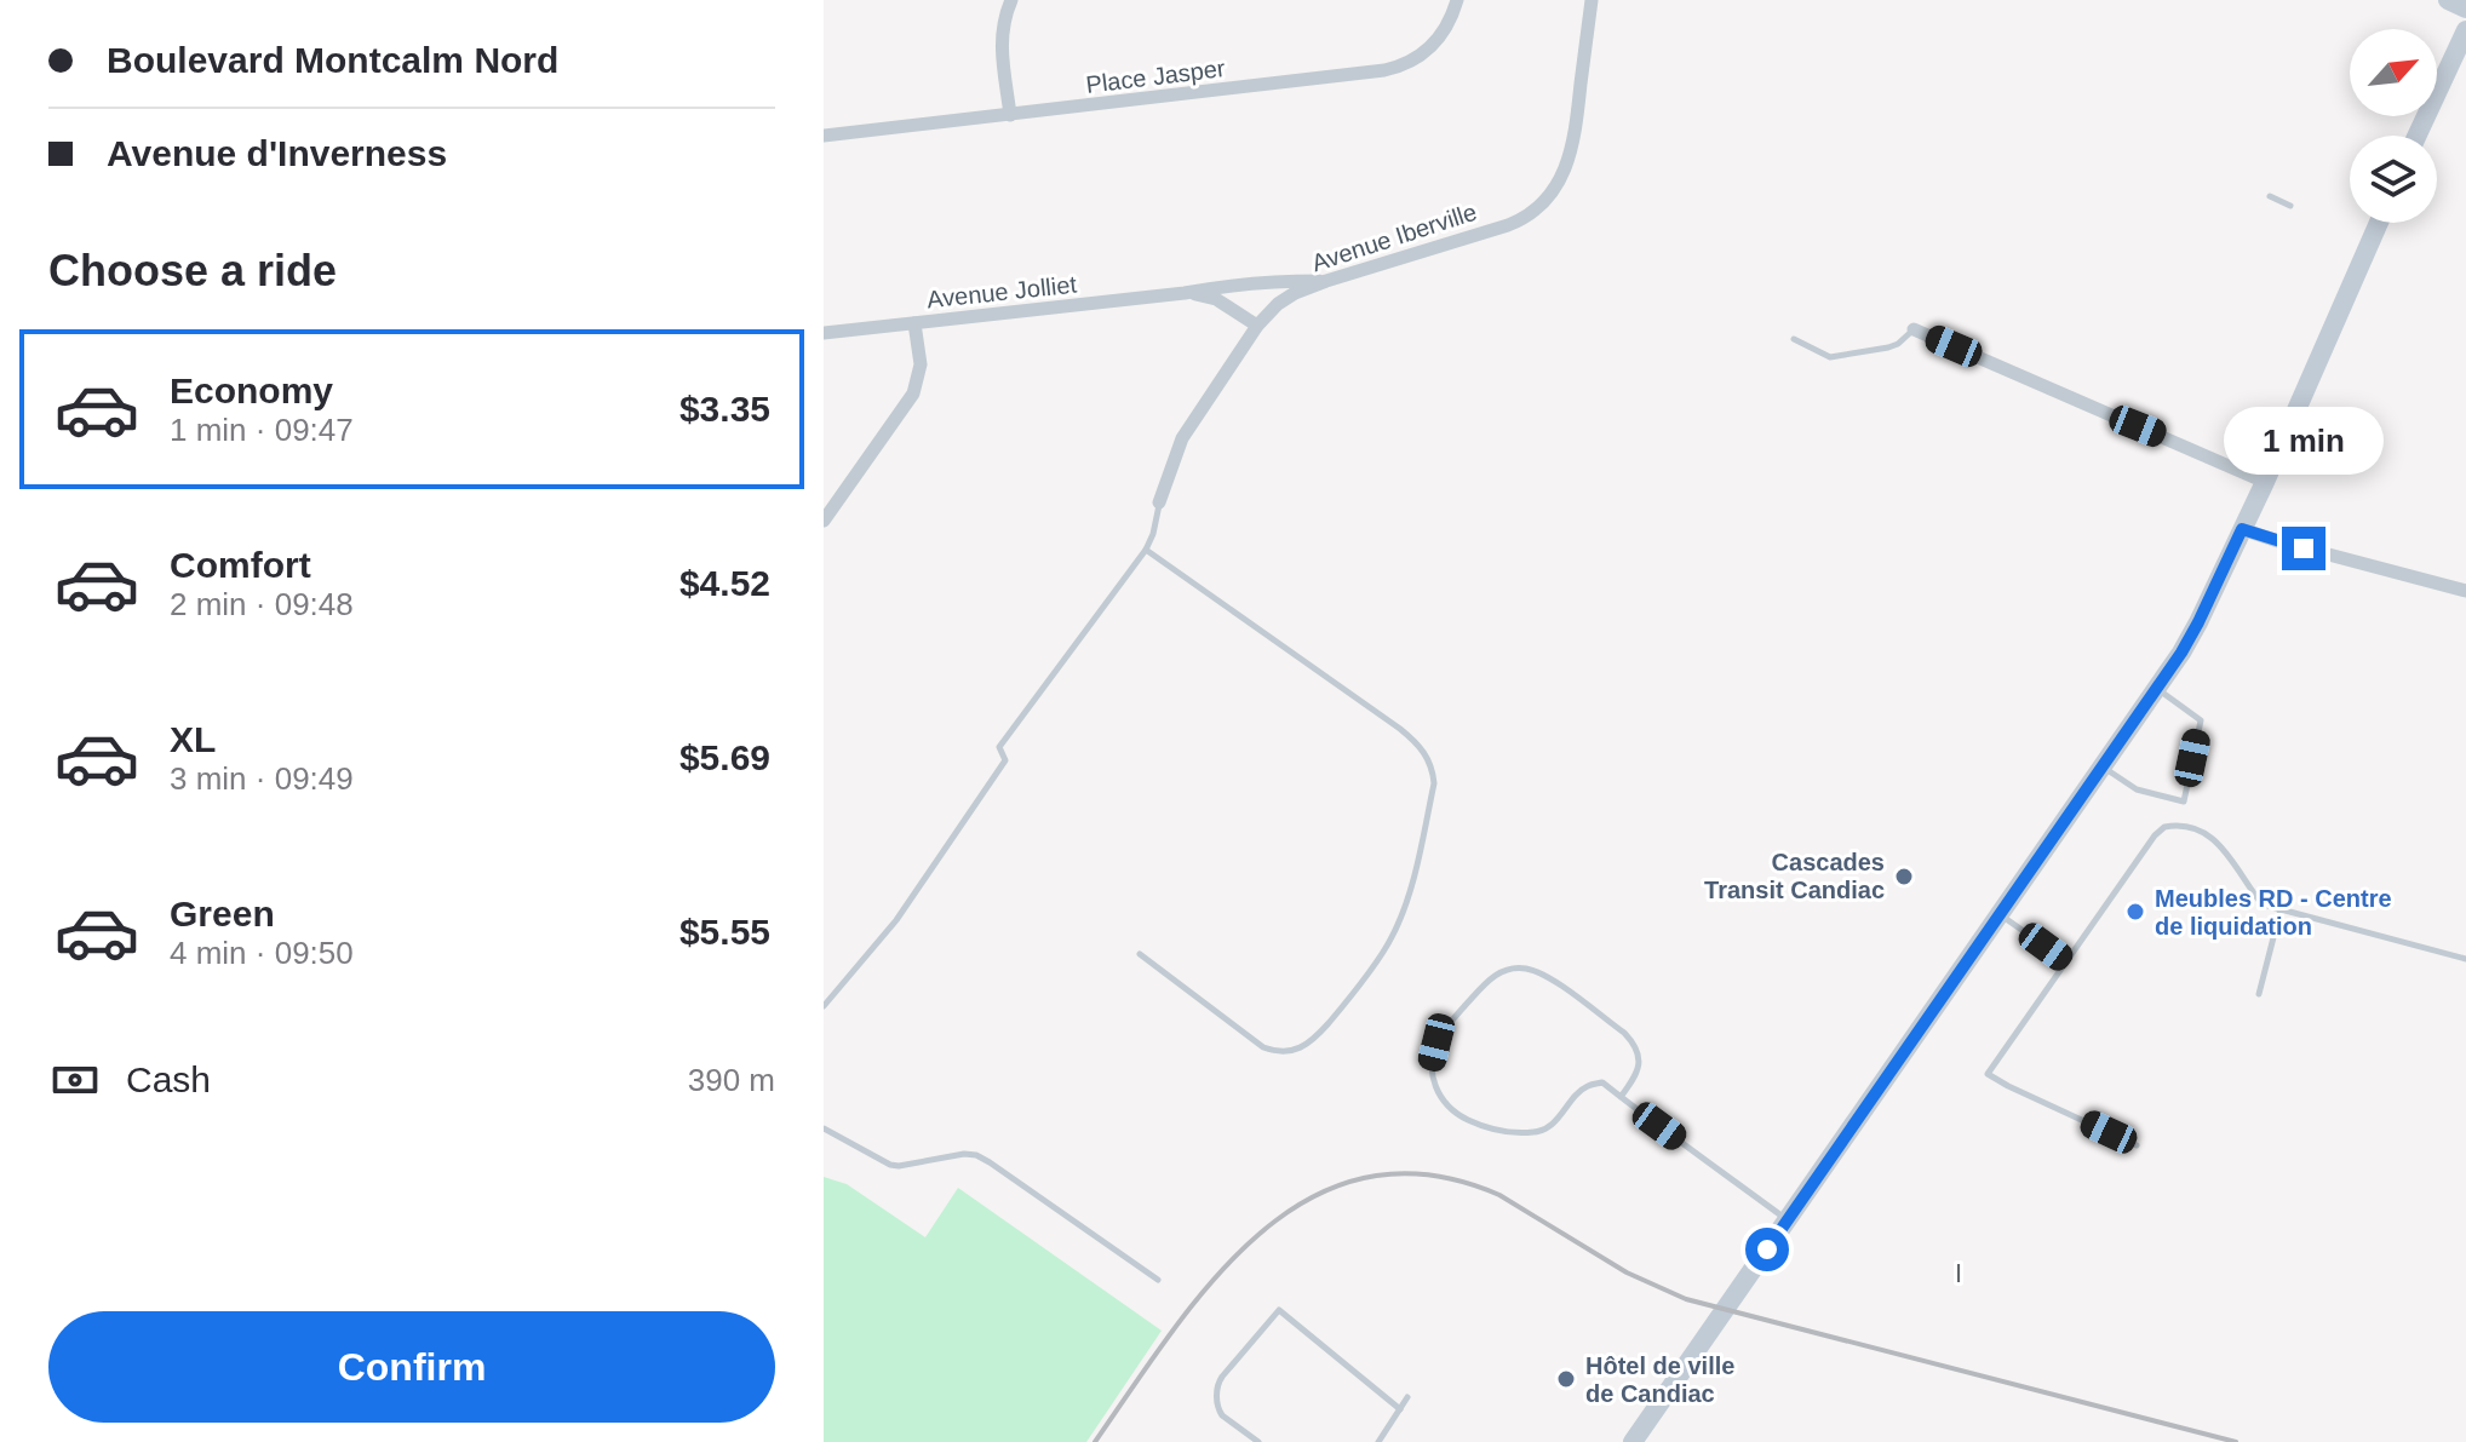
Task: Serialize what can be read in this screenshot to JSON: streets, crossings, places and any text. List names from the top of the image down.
{
  "streets": {
    "street": ["Place Jasper", "Avenue Iberville", "Avenue Jolliet"]
  },
  "crossings": [
    ["Avenue Iberville", "Avenue Jolliet"]
  ],
  "districts": ["I"],
  "places": ["Cascades Transit Candiac", "Meubles RD - Centre de liquidation", "Hôtel de ville de Candiac"],
  "north": "top right",
  "page": {
    "banner": ["Boulevard Montcalm Nord", "Avenue d'Inverness"],
    "heading": "Choose a ride",
    "list": [
      {
        "name": "Economy",
        "note": "1 min · 09:47",
        "value": "$3.35"
      },
      {
        "name": "Comfort",
        "note": "2 min · 09:48",
        "value": "$4.52"
      },
      {
        "name": "XL",
        "note": "3 min · 09:49",
        "value": "$5.69"
      },
      {
        "name": "Green",
        "note": "4 min · 09:50",
        "value": "$5.55"
      }
    ],
    "bubble": "1 min",
    "pay": ["Cash", "390 m"],
    "buttons": "Confirm"
  }
}
